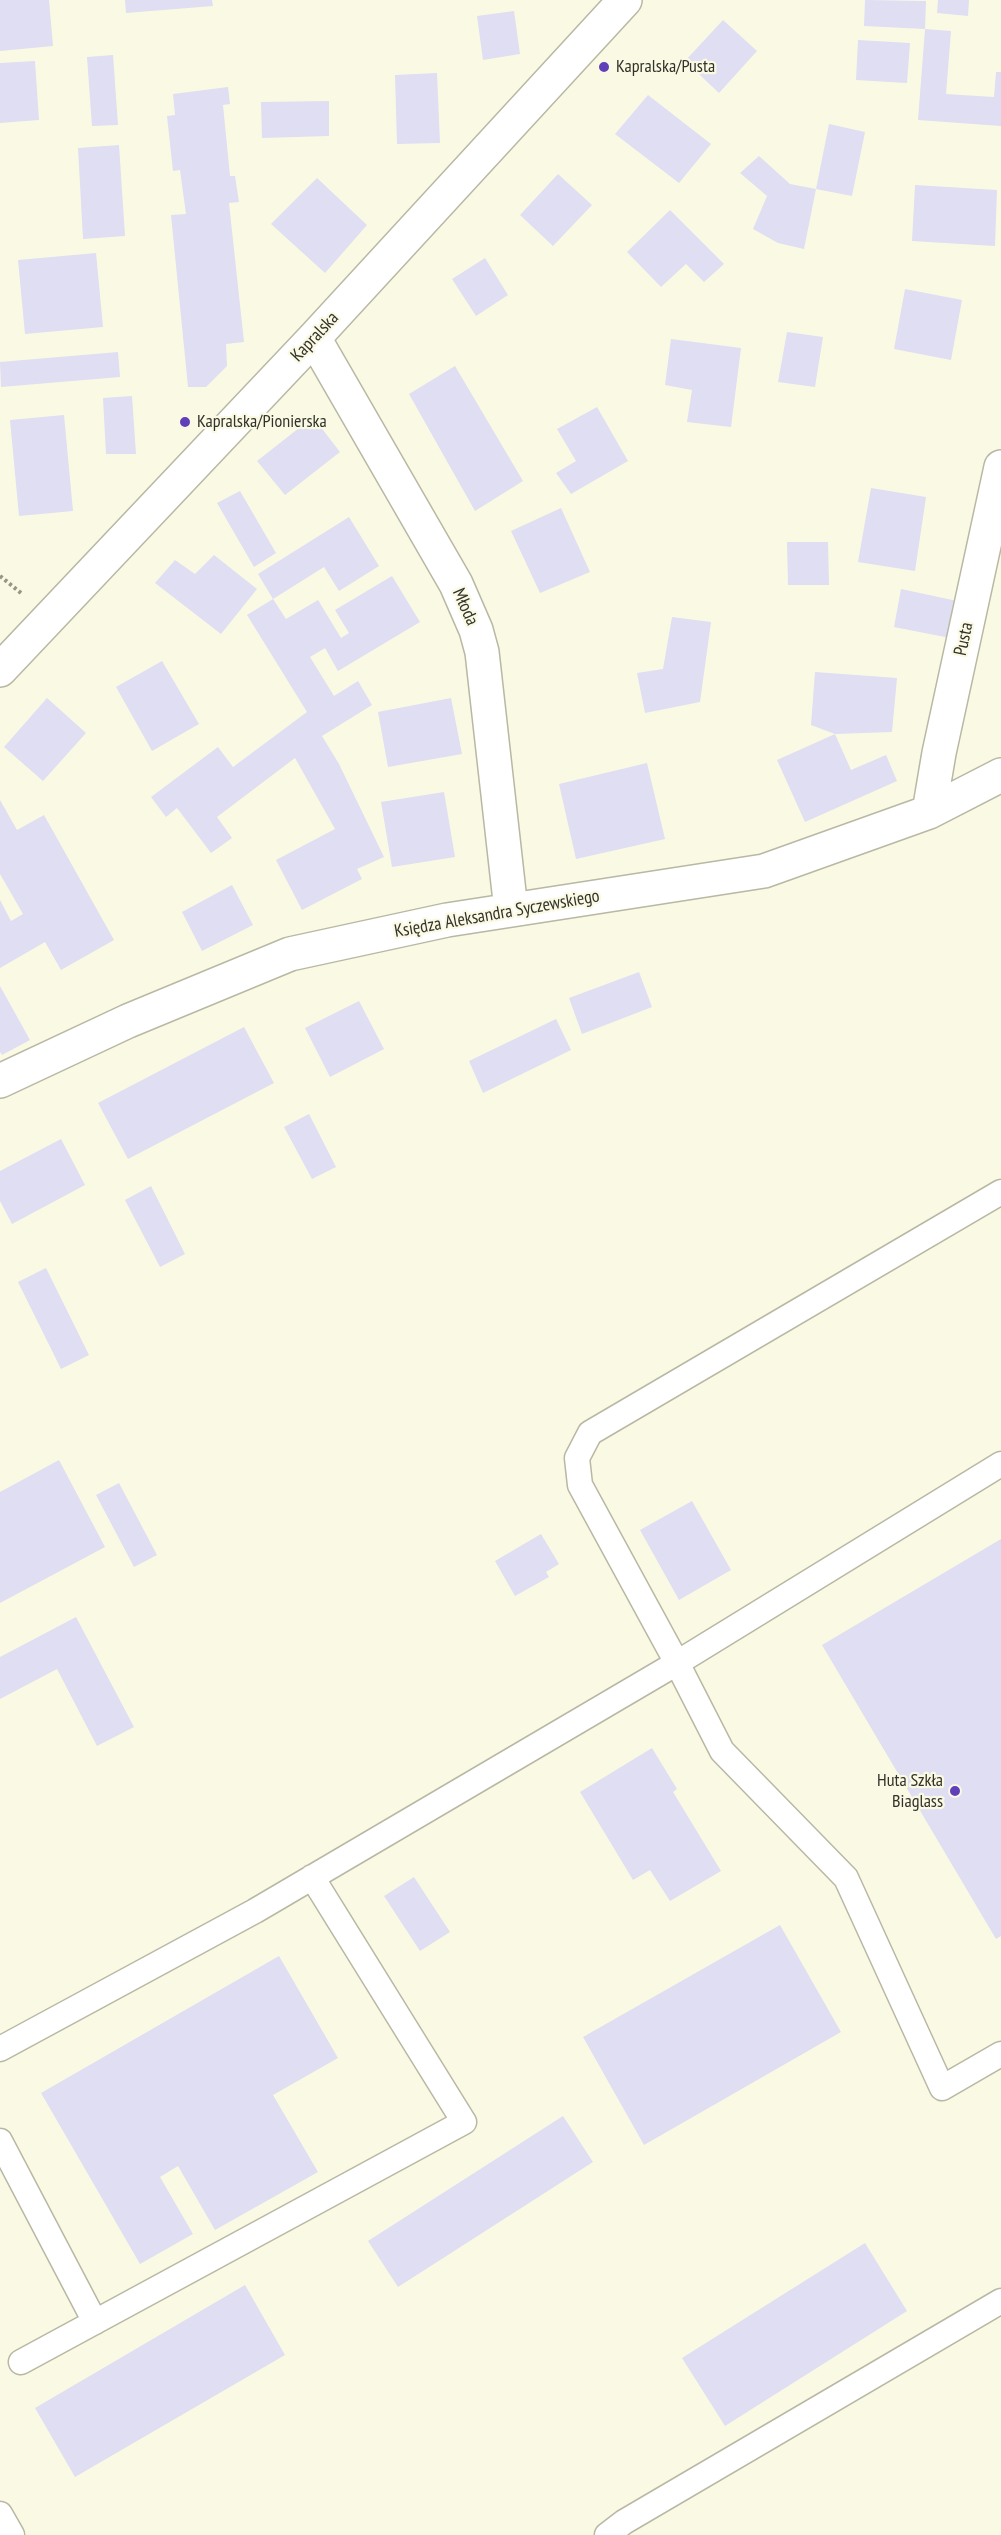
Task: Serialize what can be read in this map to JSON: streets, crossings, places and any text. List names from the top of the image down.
{
  "streets": {
    "street": [
      "Kapralska",
      "Młoda",
      "Pusta",
      "Księdza Aleksandra Syczewskiego"
    ]
  },
  "crossings": [
    ["Kapralska", "Młoda"],
    ["Młoda", "Księdza Aleksandra Syczewskiego"],
    ["Pusta", "Księdza Aleksandra Syczewskiego"]
  ],
  "places": ["Kapralska/Pusta", "Kapralska/Pionierska", "Huta Szkła Biaglass"]
}
